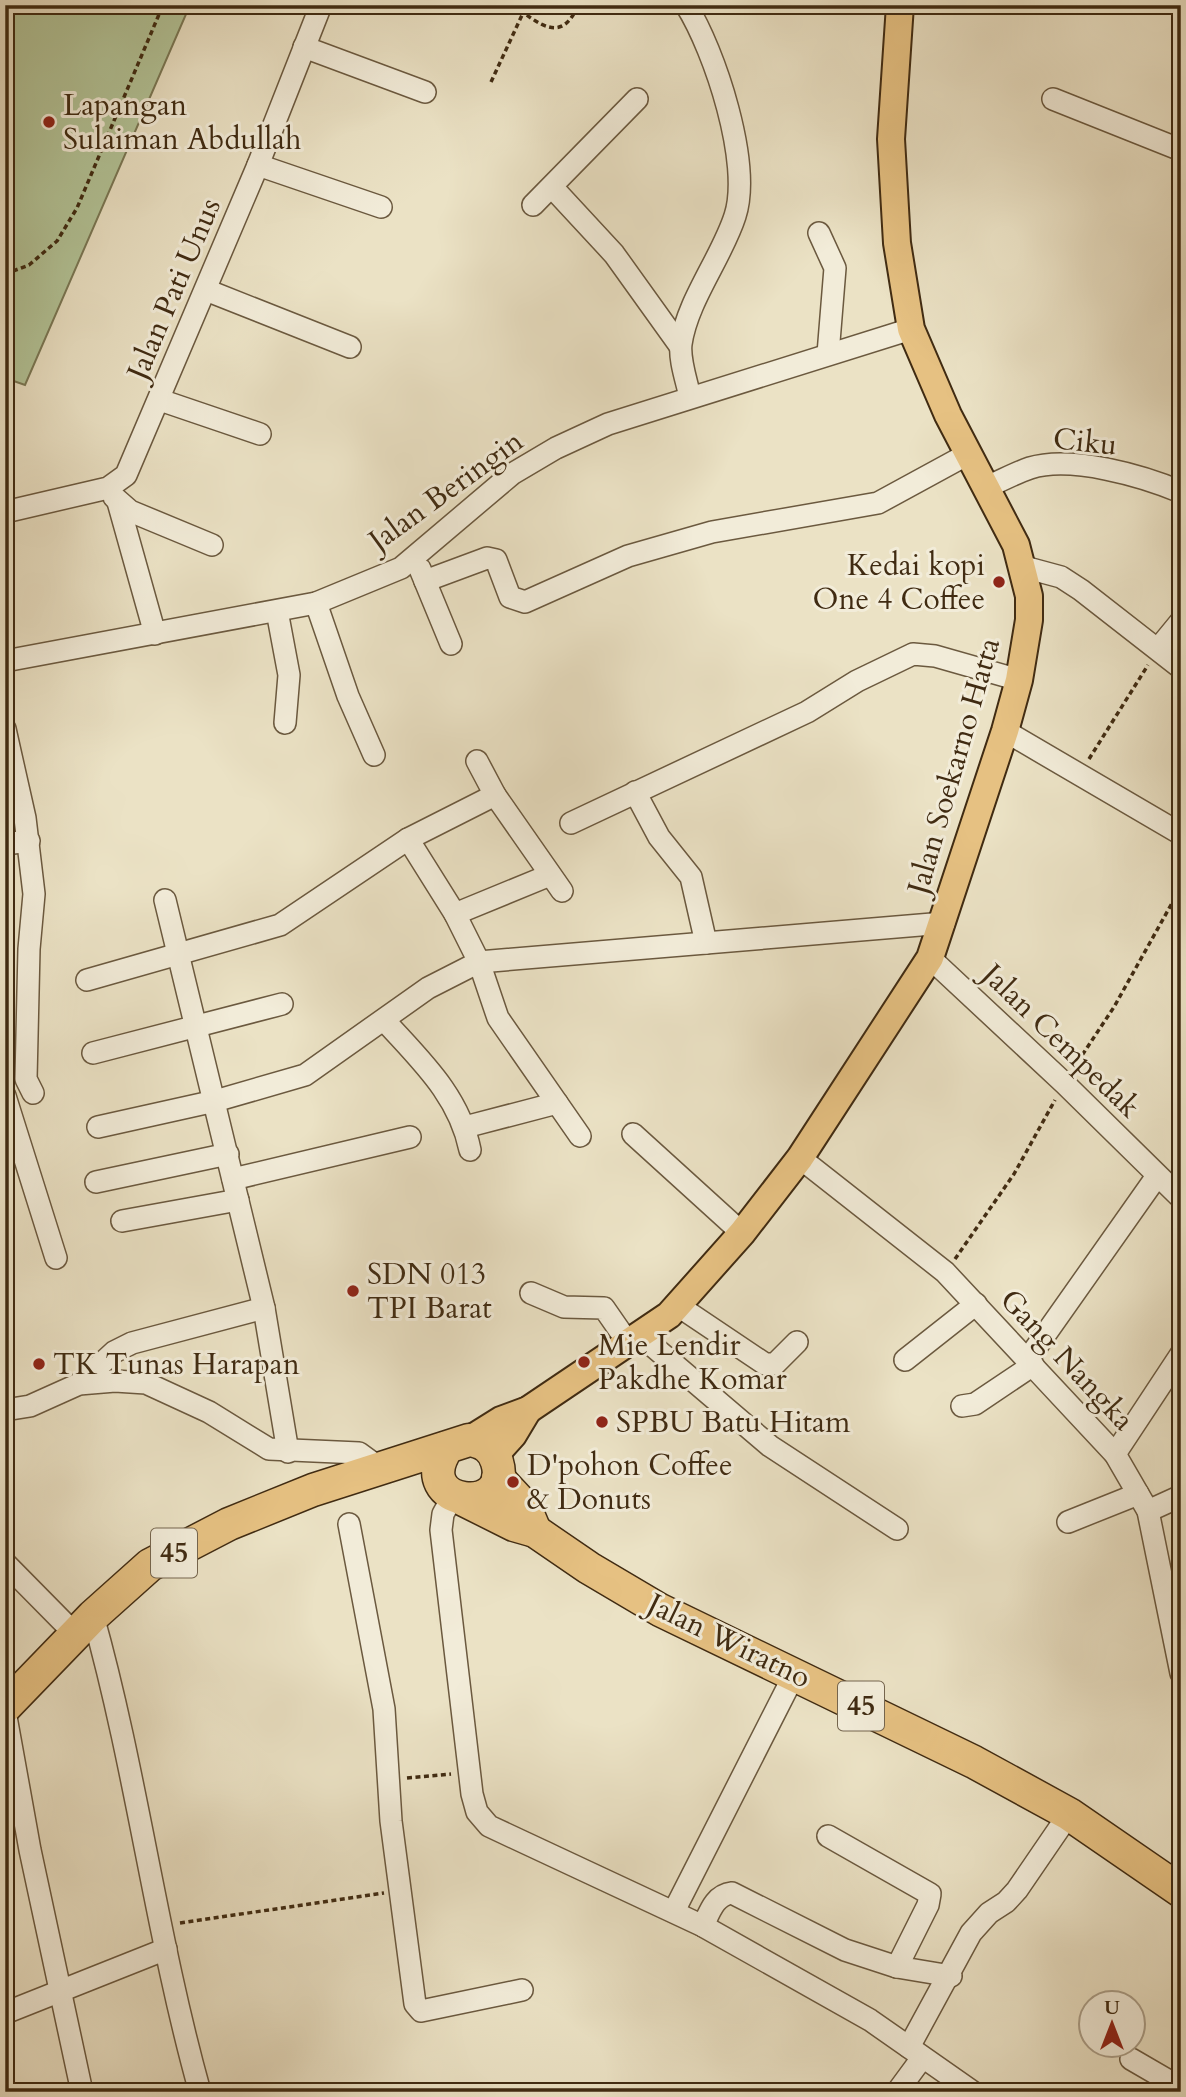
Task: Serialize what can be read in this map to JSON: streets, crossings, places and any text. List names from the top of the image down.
{
  "streets": {
    "highway": ["45", "Jalan Wiratno"],
    "main road": ["Jalan Soekarno Hatta"],
    "street": [
      "Jalan Pati Unus",
      "Ciku",
      "Jalan Beringin",
      "Jalan Cempedak",
      "Gang Nangka"
    ]
  },
  "crossings": [
    ["Ciku", "Jalan Soekarno Hatta"],
    ["Jalan Beringin", "Jalan Soekarno Hatta"],
    ["Jalan Soekarno Hatta", "Jalan Cempedak"],
    ["Jalan Soekarno Hatta", "Gang Nangka"],
    ["Jalan Soekarno Hatta", "45"],
    ["Jalan Soekarno Hatta", "Jalan Wiratno"],
    ["45", "Jalan Wiratno"]
  ],
  "places": [
    "Lapangan Sulaiman Abdullah",
    "Kedai kopi One 4 Coffee",
    "SDN 013 TPI Barat",
    "Mie Lendir Pakdhe Komar",
    "TK Tunas Harapan",
    "SPBU Batu Hitam",
    "D'pohon Coffee & Donuts"
  ],
  "north": "top"
}
